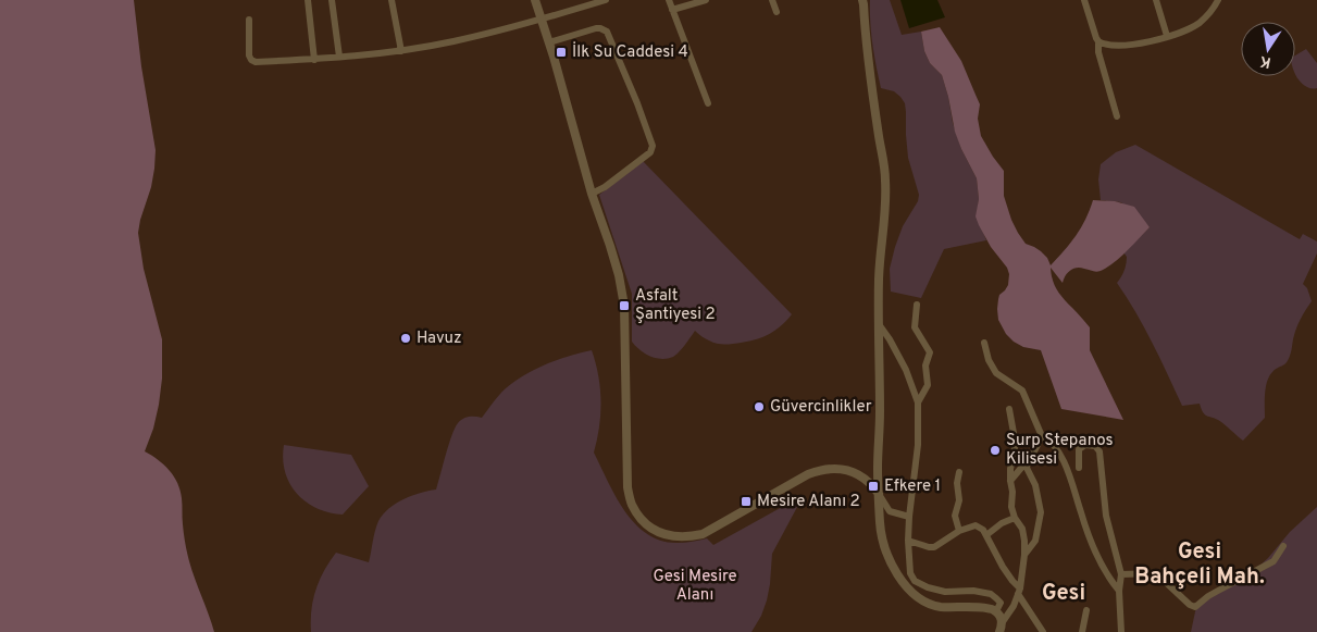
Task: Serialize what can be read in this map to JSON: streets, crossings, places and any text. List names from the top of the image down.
{
  "districts": ["Gesi Bahçeli Mah.", "Gesi"],
  "parks": ["Gesi Mesire Alanı"],
  "places": {
    "transit": [
      "İlk Su Caddesi 4",
      "Asfalt Şantiyesi 2",
      "Efkere 1",
      "Mesire Alanı 2"
    ],
    "other": ["Havuz", "Güvercinlikler", "Surp Stepanos Kilisesi"]
  },
  "north": "bottom"
}
